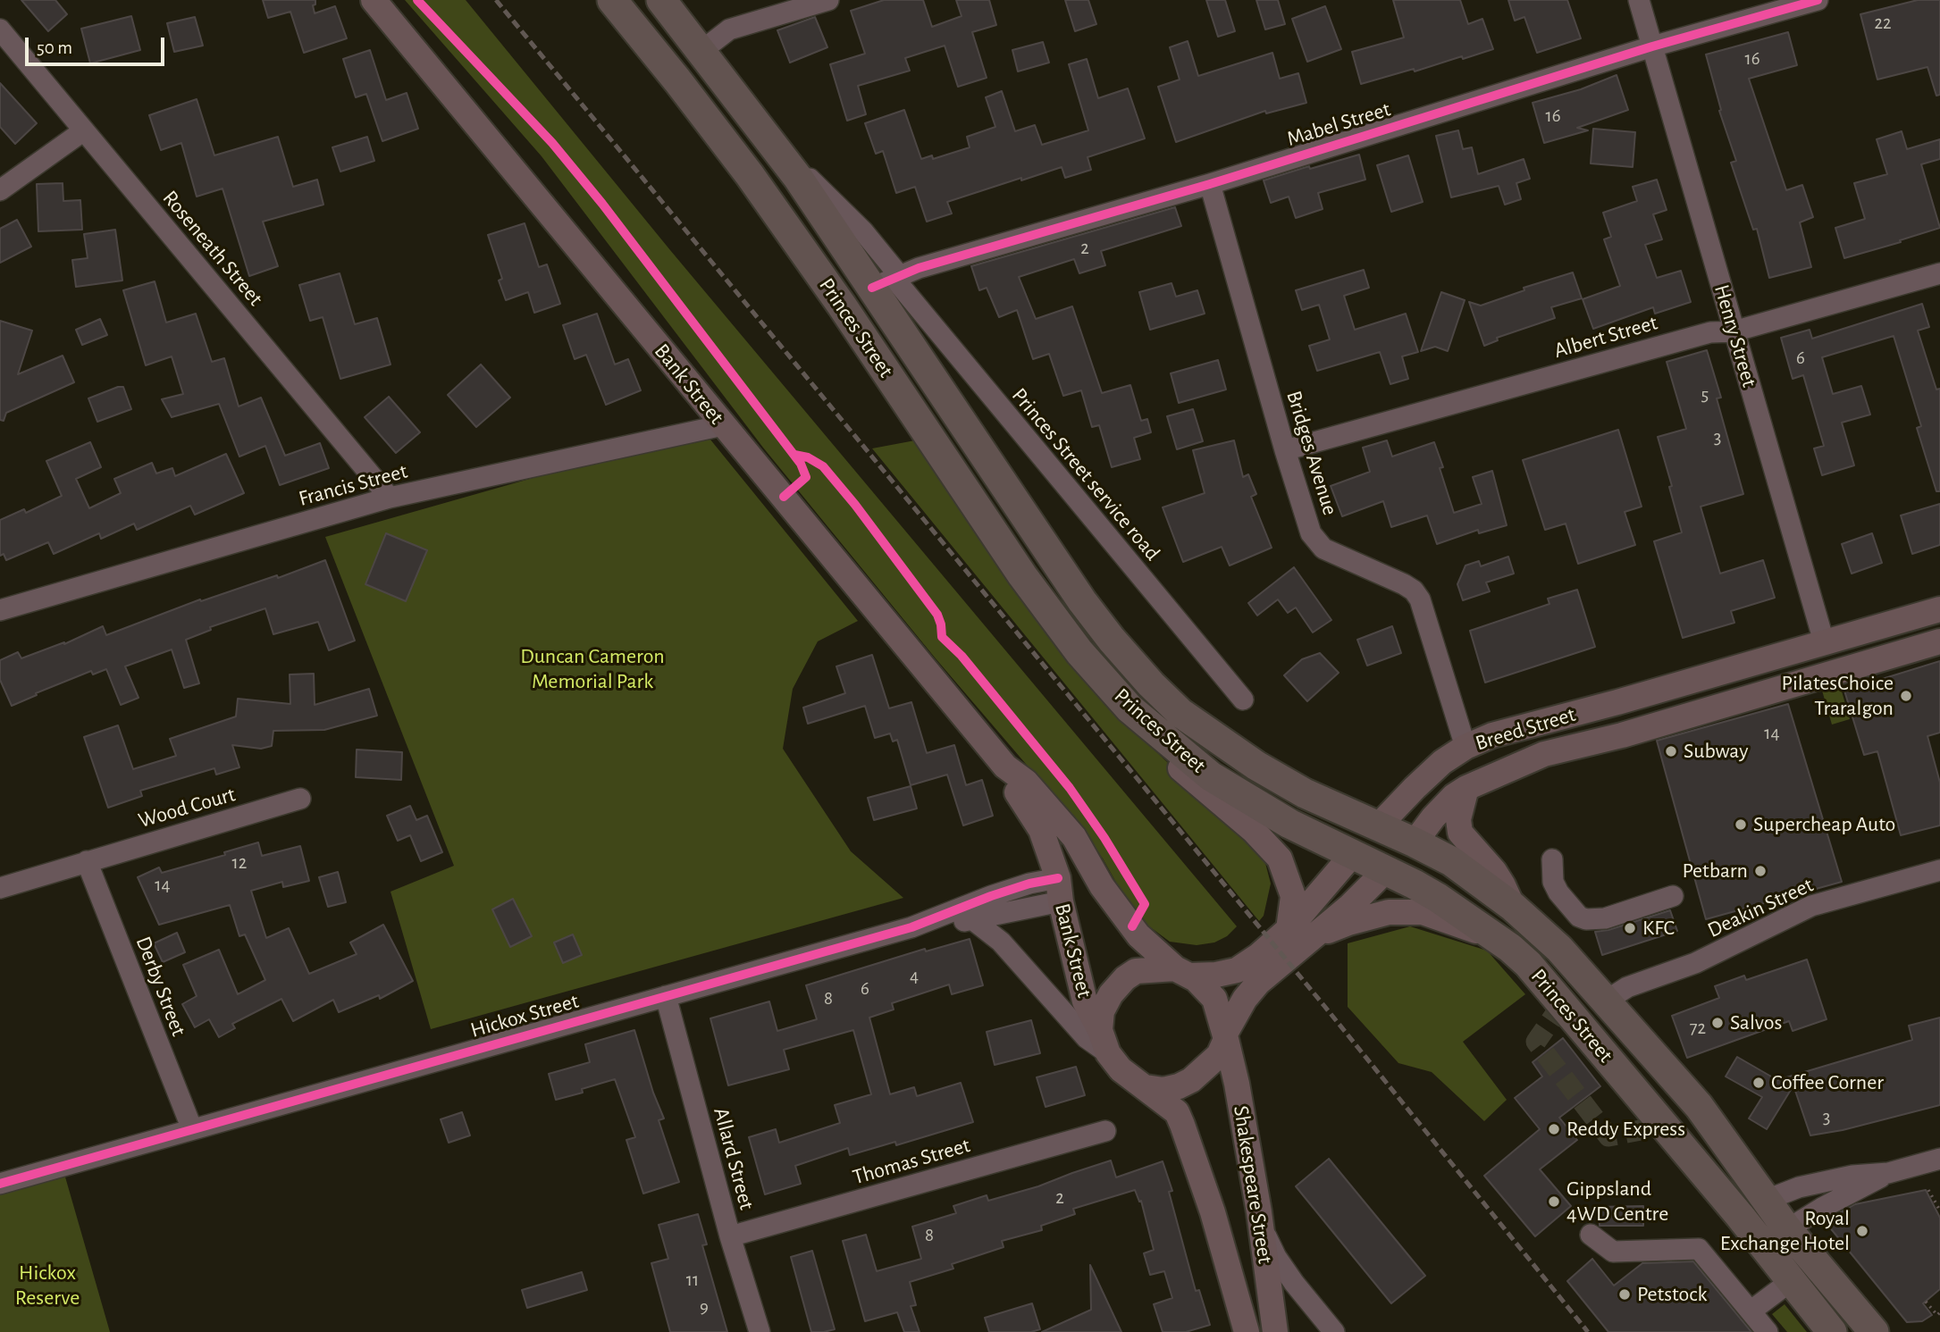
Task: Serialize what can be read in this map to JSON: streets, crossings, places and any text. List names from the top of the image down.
{
  "streets": {
    "highway": ["Princes Street", "Breed Street"],
    "main road": [
      "Henry Street",
      "Bank Street",
      "Hickox Street",
      "Shakespeare Street"
    ],
    "street": [
      "Mabel Street",
      "Roseneath Street",
      "Albert Street",
      "Bridges Avenue",
      "Princes Street service road",
      "Francis Street",
      "Wood Court",
      "Deakin Street",
      "Derby Street",
      "Allard Street",
      "Thomas Street"
    ]
  },
  "crossings": [
    ["Mabel Street", "Princes Street"],
    ["Mabel Street", "Henry Street"],
    ["Mabel Street", "Bridges Avenue"],
    ["Mabel Street", "Princes Street service road"],
    ["Roseneath Street", "Francis Street"],
    ["Princes Street", "Princes Street service road"],
    ["Princes Street", "Breed Street"],
    ["Princes Street", "Deakin Street"],
    ["Henry Street", "Albert Street"],
    ["Henry Street", "Breed Street"],
    ["Albert Street", "Bridges Avenue"],
    ["Bank Street", "Francis Street"],
    ["Bank Street", "Breed Street"],
    ["Bank Street", "Hickox Street"],
    ["Bank Street", "Shakespeare Street"],
    ["Bridges Avenue", "Breed Street"],
    ["Breed Street", "Shakespeare Street"],
    ["Wood Court", "Derby Street"],
    ["Derby Street", "Hickox Street"],
    ["Hickox Street", "Allard Street"],
    ["Allard Street", "Thomas Street"]
  ],
  "parks": ["Duncan Cameron Memorial Park", "Hickox Reserve"],
  "places": [
    "PilatesChoice Traralgon",
    "Subway",
    "Supercheap Auto",
    "Petbarn",
    "KFC",
    "Salvos",
    "Coffee Corner",
    "Reddy Express",
    "Gippsland 4WD Centre",
    "Royal Exchange Hotel",
    "Petstock"
  ],
  "house_numbers": [
    "22",
    "16",
    "16",
    "2",
    "6",
    "5",
    "3",
    "14",
    "12",
    "14",
    "4",
    "6",
    "8",
    "72",
    "3",
    "2",
    "8",
    "11",
    "9"
  ],
  "scale_bar": "50 m"
}
